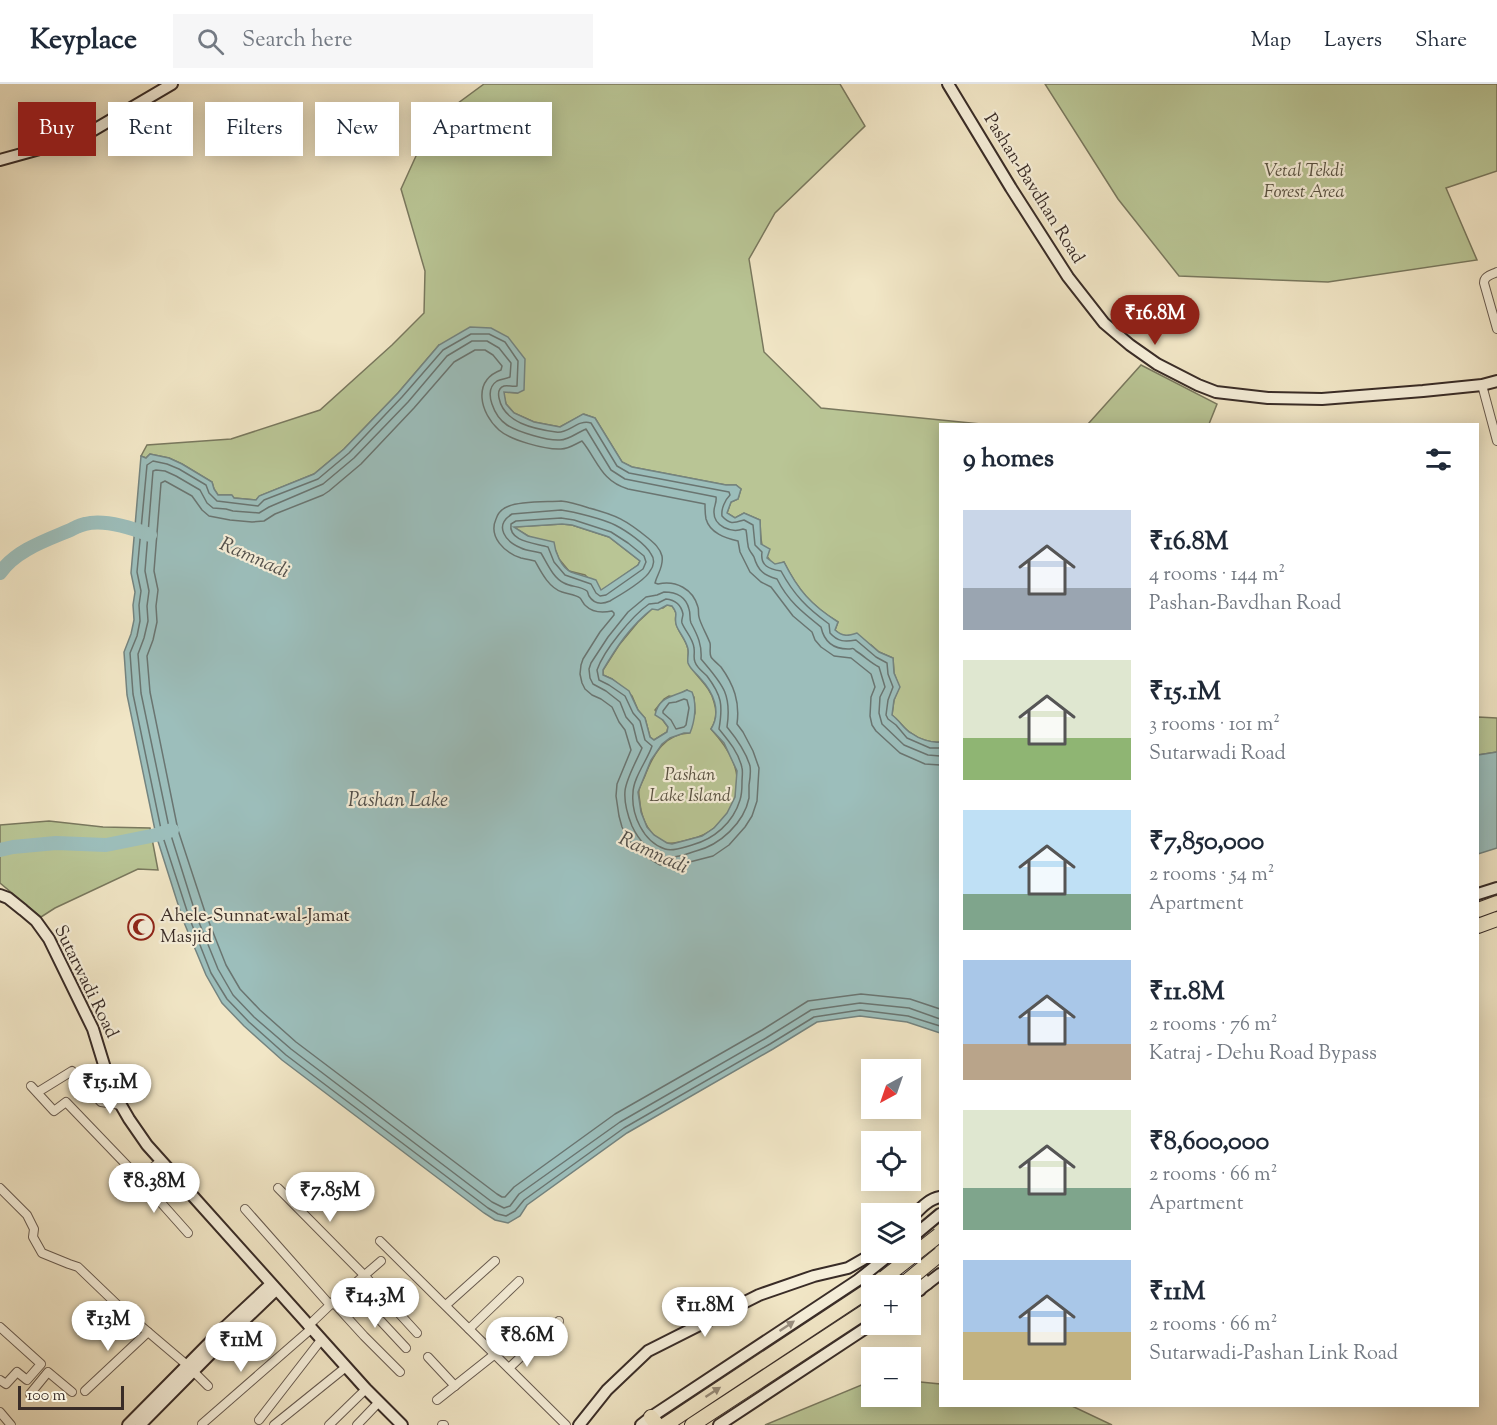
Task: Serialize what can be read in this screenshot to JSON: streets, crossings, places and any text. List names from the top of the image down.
{
  "streets": {
    "street": ["Pashan-Bavdhan Road", "Sutarwadi Road"]
  },
  "water": ["Ramnadi", "Pashan Lake"],
  "parks": ["Vetal Tekdi Forest Area", "Pashan Lake Island"],
  "places": {
    "mosque": ["Ahele-Sunnat-wal-Jamat Masjid"]
  },
  "scale_bar": "100 m",
  "north": "bottom left",
  "page": {
    "header": "Keyplace",
    "search": "Search here",
    "nav": ["Map", "Layers", "Share"],
    "chip": [
      "Buy",
      "Rent",
      "Filters",
      "New",
      "Apartment"
    ],
    "price": [
      "₹16.8M",
      "₹15.1M",
      "₹8.38M",
      "₹7.85M",
      "₹14.3M",
      "₹11.8M",
      "₹13M",
      "₹8.6M",
      "₹11M"
    ],
    "heading": "9 homes",
    "list": [
      {
        "name": "₹16.8M",
        "note": "4 rooms · 144 m² · Pashan-Bavdhan Road"
      },
      {
        "name": "₹15.1M",
        "note": "3 rooms · 101 m² · Sutarwadi Road"
      },
      {
        "name": "₹7,850,000",
        "note": "2 rooms · 54 m² · Apartment"
      },
      {
        "name": "₹11.8M",
        "note": "2 rooms · 76 m² · Katraj - Dehu Road Bypass"
      },
      {
        "name": "₹8,600,000",
        "note": "2 rooms · 66 m² · Apartment"
      },
      {
        "name": "₹11M",
        "note": "2 rooms · 66 m² · Sutarwadi-Pashan Link Road"
      }
    ],
    "map_buttons": ["+", "−"],
    "scale": "100 m"
  }
}
